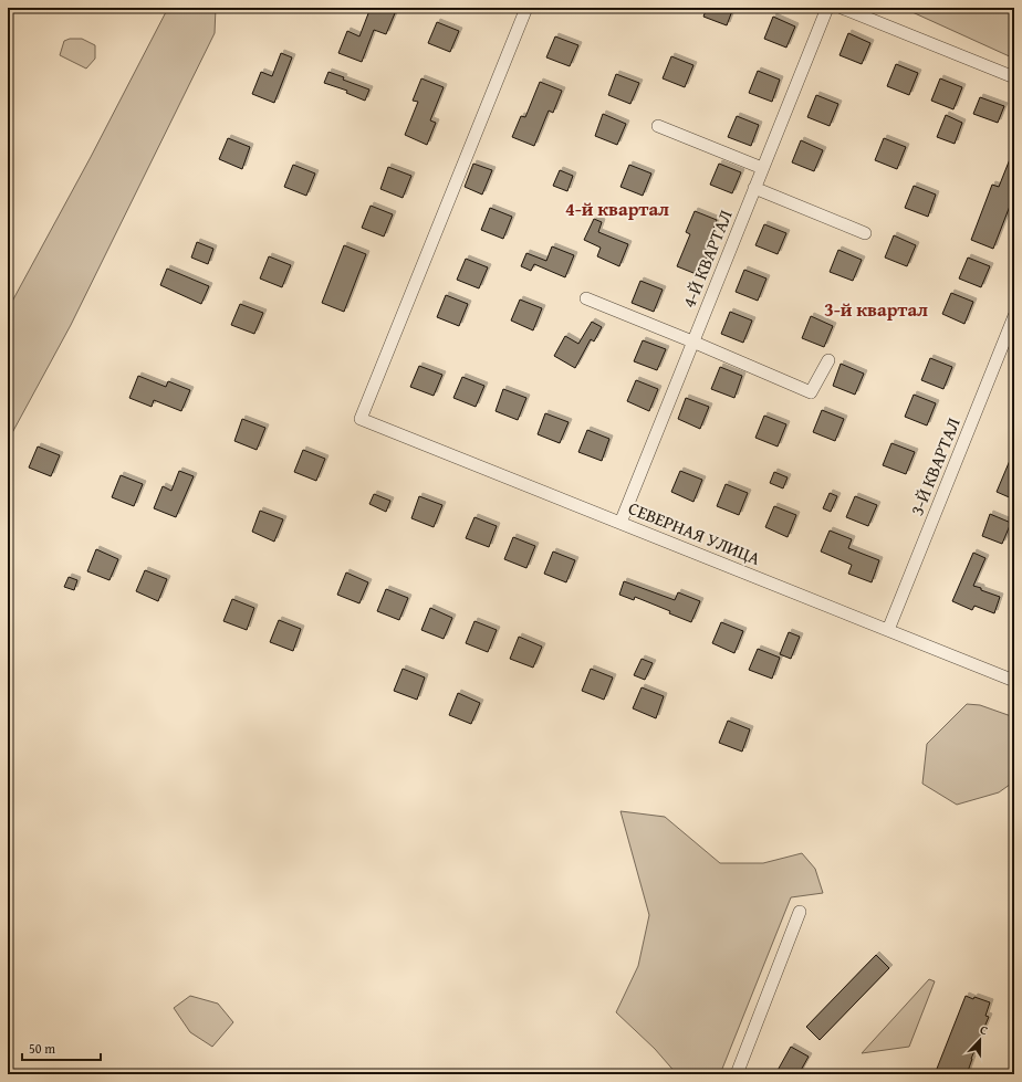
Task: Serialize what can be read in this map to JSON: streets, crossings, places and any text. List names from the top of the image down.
{
  "streets": {
    "street": ["4-Й КВАРТАЛ", "3-Й КВАРТАЛ", "СЕВЕРНАЯ УЛИЦА"]
  },
  "crossings": [
    ["4-Й КВАРТАЛ", "СЕВЕРНАЯ УЛИЦА"],
    ["3-Й КВАРТАЛ", "СЕВЕРНАЯ УЛИЦА"]
  ],
  "districts": ["4-й квартал", "3-й квартал"],
  "scale_bar": "50 m",
  "north": "top"
}
